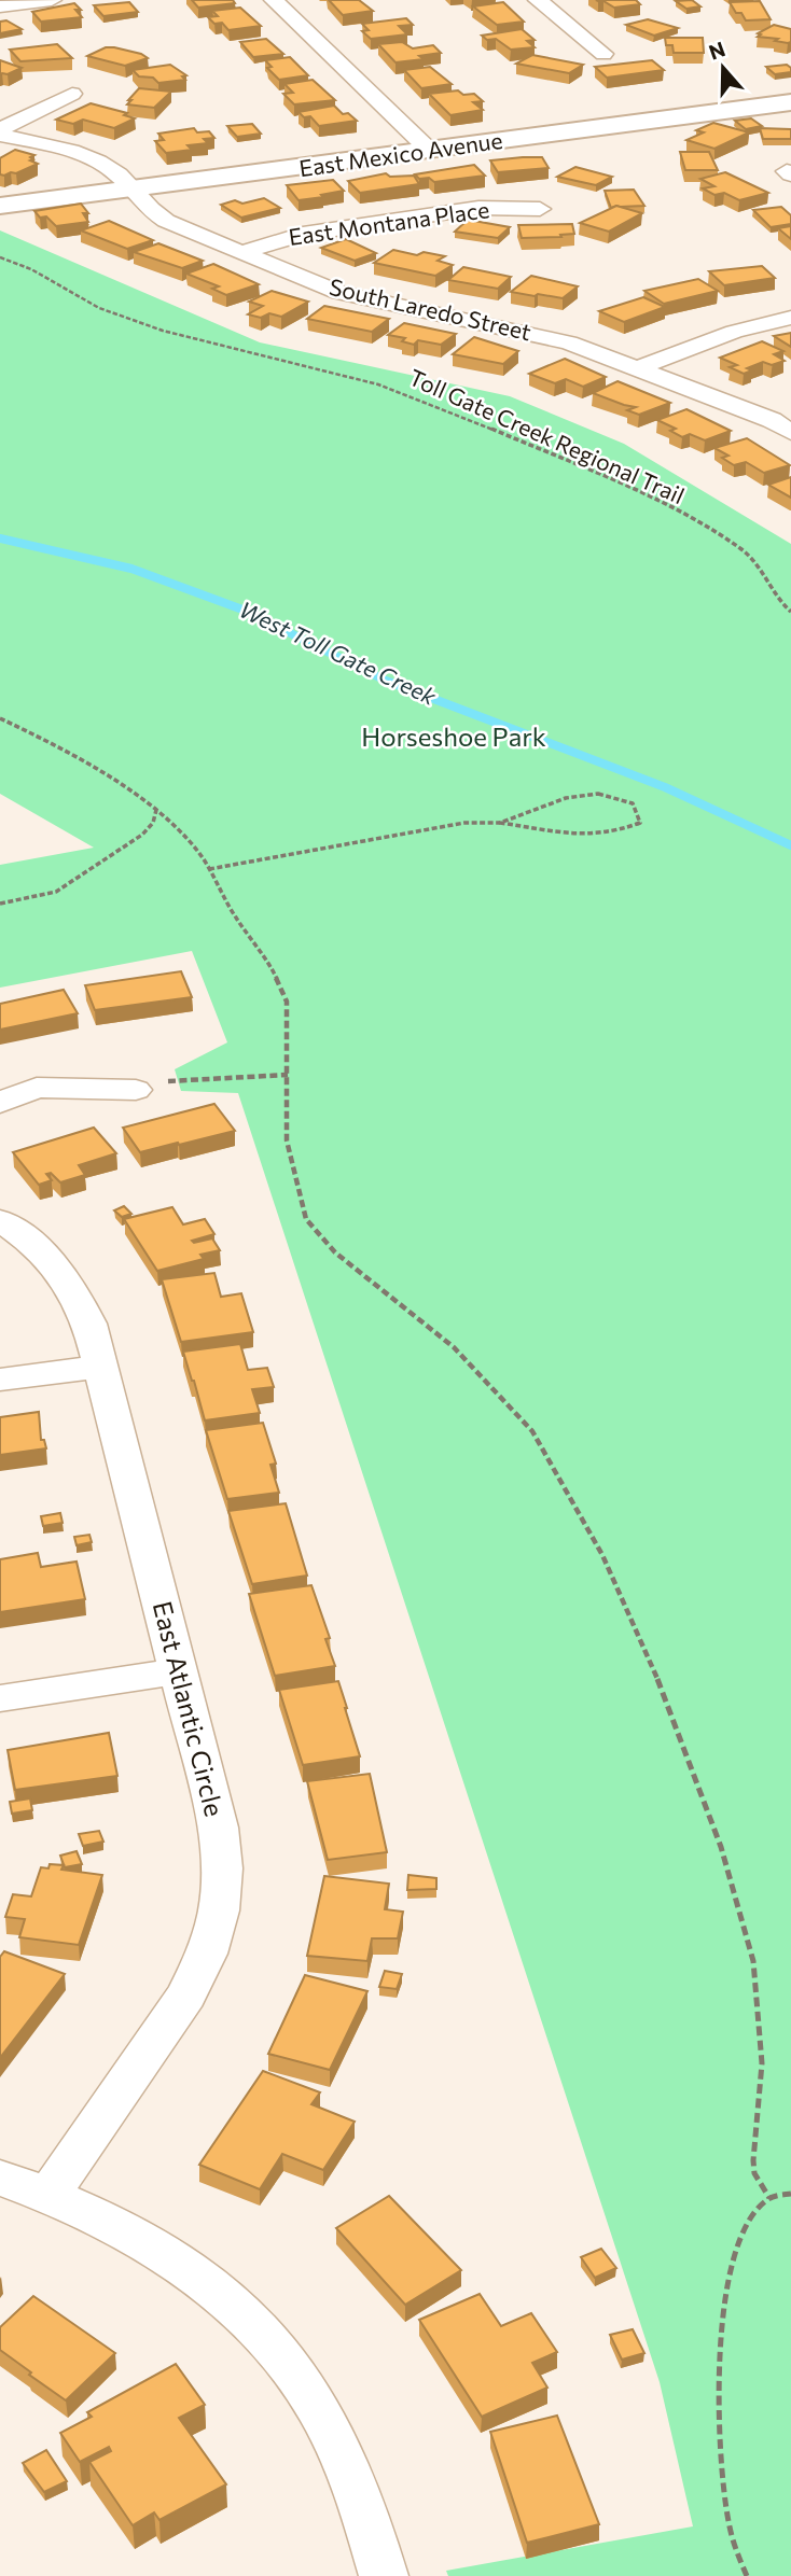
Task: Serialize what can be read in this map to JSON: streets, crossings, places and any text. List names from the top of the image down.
{
  "streets": {
    "street": [
      "East Mexico Avenue",
      "East Montana Place",
      "South Laredo Street",
      "East Atlantic Circle"
    ],
    "path": ["Toll Gate Creek Regional Trail"]
  },
  "crossings": [
    ["East Mexico Avenue", "South Laredo Street"],
    ["East Montana Place", "South Laredo Street"]
  ],
  "water": ["West Toll Gate Creek"],
  "parks": ["Horseshoe Park"],
  "north": "top"
}
